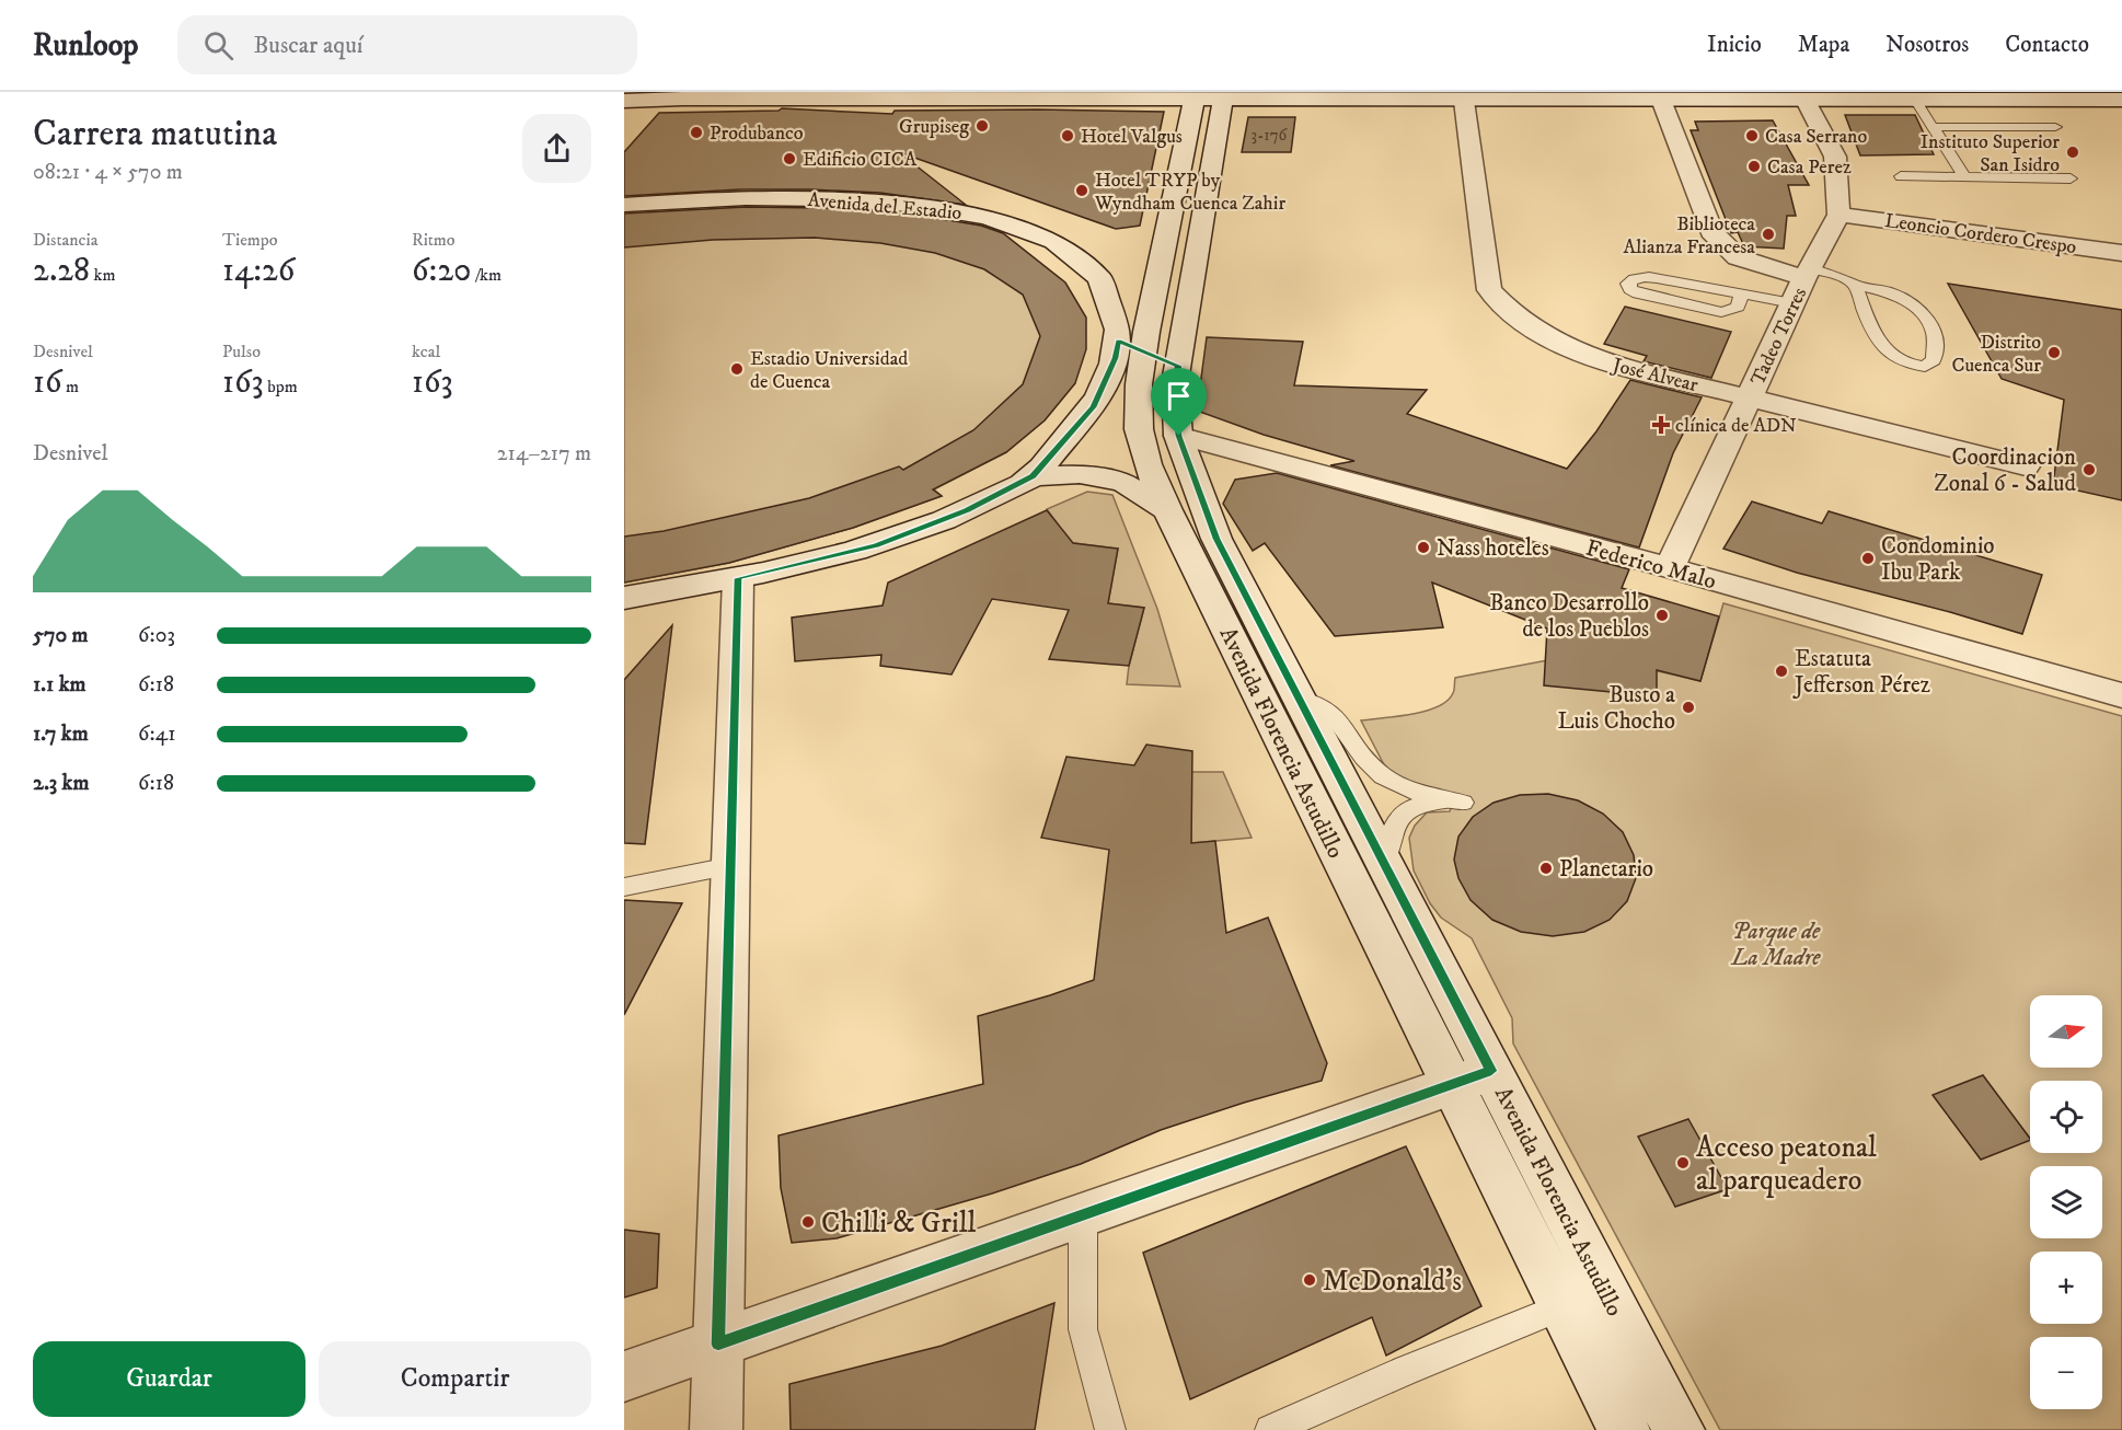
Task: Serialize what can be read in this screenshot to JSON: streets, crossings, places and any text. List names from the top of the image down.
{
  "streets": {
    "main road": [
      "Avenida del Estadio",
      "Leoncio Cordero Crespo",
      "Tadeo Torres",
      "José Alvear",
      "Federico Malo",
      "Avenida Florencia Astudillo"
    ]
  },
  "crossings": [
    ["Leoncio Cordero Crespo", "Tadeo Torres"],
    ["Tadeo Torres", "José Alvear"],
    ["Tadeo Torres", "Federico Malo"],
    ["Federico Malo", "Avenida Florencia Astudillo"]
  ],
  "parks": ["Parque de La Madre"],
  "places": {
    "other": [
      "Grupiseg",
      "Produbanco",
      "Hotel Valgus",
      "Casa Serrano",
      "Instituto Superior San Isidro",
      "Edificio CICA",
      "Casa Perez",
      "Hotel TRYP by Wyndham Cuenca Zahir",
      "Biblioteca Alianza Francesa",
      "Distrito Cuenca Sur",
      "Estadio Universidad de Cuenca",
      "Coordinacion Zonal 6 - Salud",
      "Nass hoteles",
      "Condominio Ibu Park",
      "Banco Desarrollo de los Pueblos",
      "Estatuta Jefferson Pérez",
      "Busto a Luis Chocho",
      "Planetario",
      "Acceso peatonal al parqueadero",
      "Chilli & Grill",
      "McDonald's"
    ],
    "health": ["clínica de ADN"]
  },
  "house_numbers": ["3-176"],
  "north": "right",
  "page": {
    "header": "Runloop",
    "search": "Buscar aquí",
    "nav": [
      "Inicio",
      "Mapa",
      "Nosotros",
      "Contacto"
    ],
    "heading": ["Carrera matutina", "08:21 · 4 × 570 m"],
    "stats": [
      ["Distancia", "2.28 km"],
      ["Tiempo", "14:26"],
      ["Ritmo", "6:20 /km"],
      ["Desnivel", "16 m"],
      ["Pulso", "163 bpm"],
      ["kcal", "163"]
    ],
    "chart": ["Desnivel", "214–217 m"],
    "list": [
      {
        "name": "570 m",
        "note": "6:03"
      },
      {
        "name": "1.1 km",
        "note": "6:18"
      },
      {
        "name": "1.7 km",
        "note": "6:41"
      },
      {
        "name": "2.3 km",
        "note": "6:18"
      }
    ],
    "map_buttons": ["+", "−"],
    "buttons": ["Guardar", "Compartir"]
  }
}
